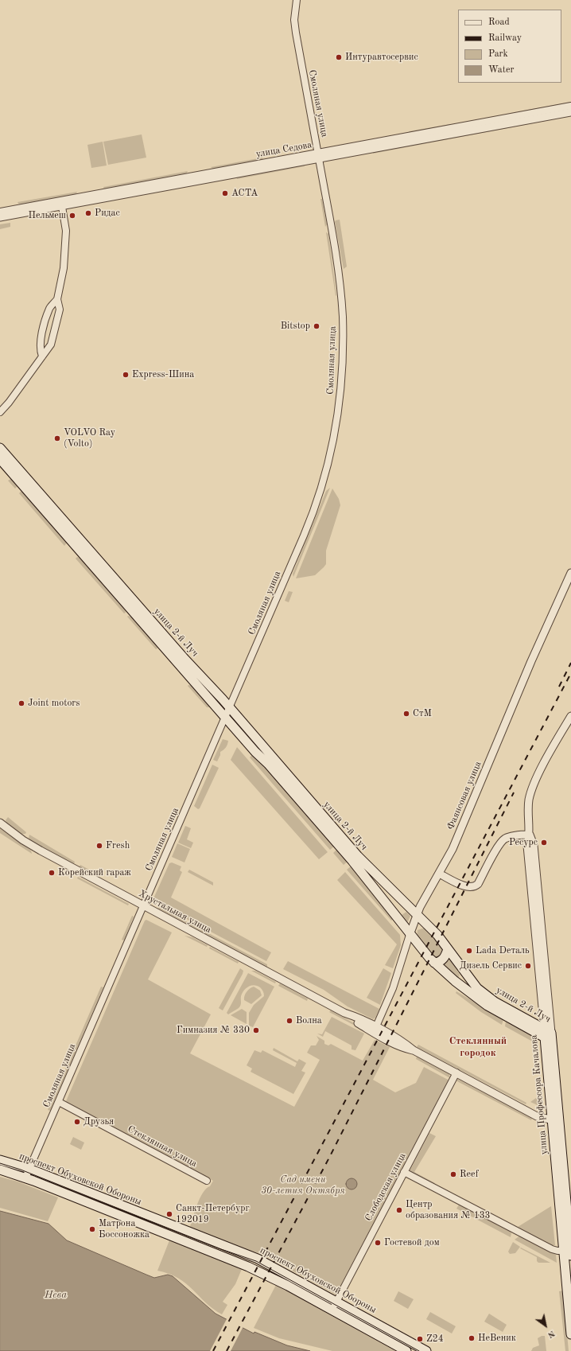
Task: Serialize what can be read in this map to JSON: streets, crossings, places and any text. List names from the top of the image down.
{
  "streets": {
    "main road": ["улица 2-й Луч", "улица Профессора Качалова", "проспект Обуховской Обороны"],
    "street": [
      "Смоляная улица",
      "улица Седова",
      "Фаянсовая улица",
      "Хрустальная улица",
      "Стеклянная улица",
      "Слободская улица"
    ]
  },
  "crossings": [
    ["Смоляная улица", "улица Седова"],
    ["Смоляная улица", "улица 2-й Луч"],
    ["Смоляная улица", "Хрустальная улица"],
    ["Смоляная улица", "Стеклянная улица"],
    ["Смоляная улица", "проспект Обуховской Обороны"],
    ["улица 2-й Луч", "Фаянсовая улица"],
    ["улица 2-й Луч", "улица Профессора Качалова"],
    ["Фаянсовая улица", "Хрустальная улица"],
    ["Хрустальная улица", "улица Профессора Качалова"],
    ["Хрустальная улица", "Слободская улица"],
    ["проспект Обуховской Обороны", "Слободская улица"]
  ],
  "districts": ["Стеклянный городок"],
  "water": ["Нева"],
  "parks": ["Сад имени 30-летия Октября"],
  "places": [
    "Интуравтосервис",
    "АСТА",
    "Ридас",
    "Пельмеш",
    "Bitstop",
    "Express-Шина",
    "VOLVO Ray (Volto)",
    "Joint motors",
    "СтМ",
    "Ресурс",
    "Fresh",
    "Корейский гараж",
    "Lada Dеталь",
    "Дизель Сервис",
    "Волна",
    "Гимназия № 330",
    "Друзья",
    "Reef",
    "Центр образования № 133",
    "Санкт-Петербург 192019",
    "Матрона Боссоножка",
    "Гостевой дом",
    "НеВеник",
    "Z24"
  ],
  "legend": [
    "Road",
    "Railway",
    "Park",
    "Water"
  ],
  "north": "bottom right"
}
